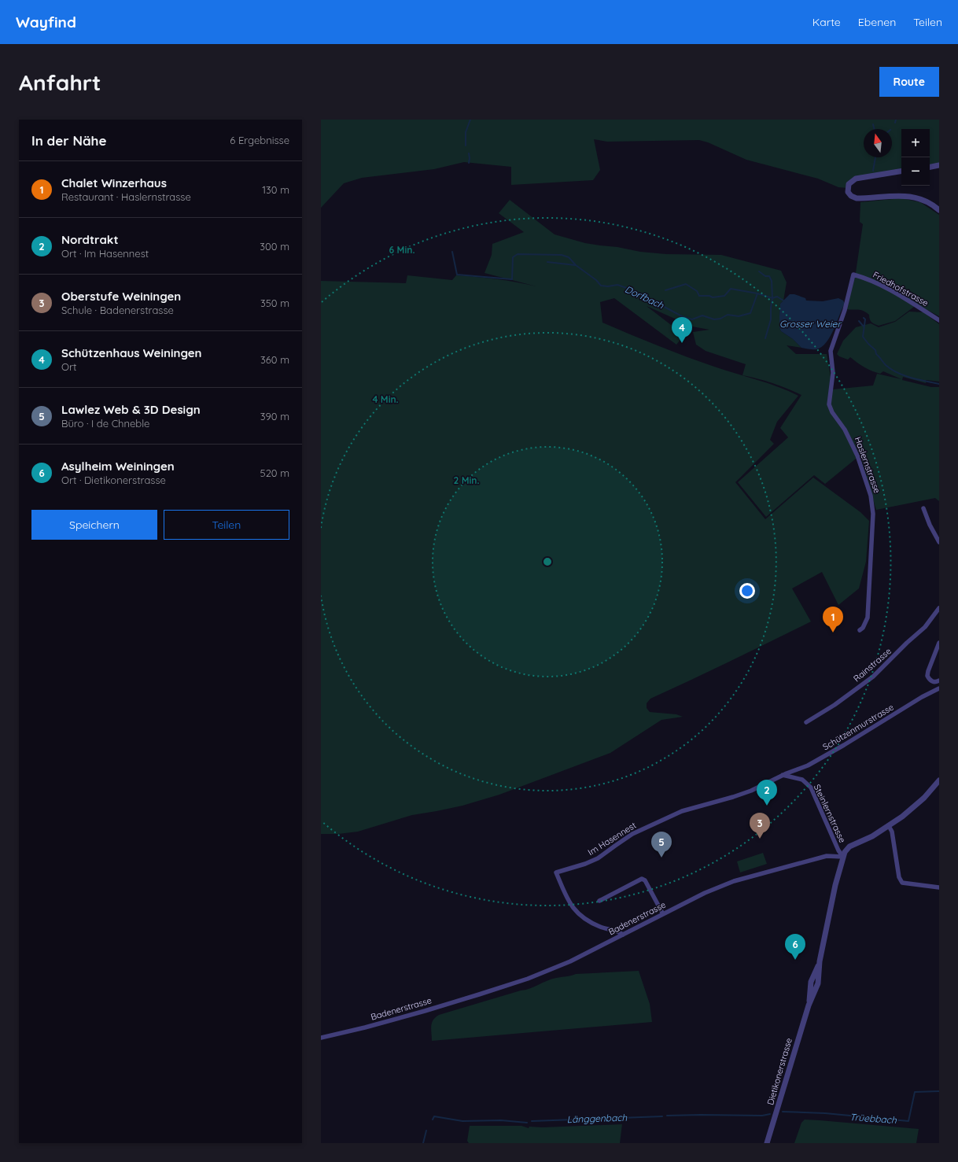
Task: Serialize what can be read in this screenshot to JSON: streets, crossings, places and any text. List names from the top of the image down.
{
  "streets": {
    "street": [
      "Friedhofstrasse",
      "Haslernstrasse",
      "Rainstrasse",
      "Schützenmurstrasse",
      "Steinlernstrasse",
      "Im Hasennest",
      "Badenerstrasse",
      "Dietikonerstrasse"
    ]
  },
  "crossings": [
    ["Friedhofstrasse", "Haslernstrasse"],
    ["Schützenmurstrasse", "Steinlernstrasse"],
    ["Schützenmurstrasse", "Im Hasennest"],
    ["Steinlernstrasse", "Im Hasennest"],
    ["Steinlernstrasse", "Badenerstrasse"],
    ["Steinlernstrasse", "Dietikonerstrasse"],
    ["Im Hasennest", "Badenerstrasse"],
    ["Badenerstrasse", "Dietikonerstrasse"]
  ],
  "water": [
    "Dorfbach",
    "Grosser Weier",
    "Länggenbach",
    "Trüebbach"
  ],
  "north": "top",
  "page": {
    "header": "Wayfind",
    "nav": ["Karte", "Ebenen", "Teilen"],
    "buttons": [
      "Route",
      ["Speichern", "Teilen"]
    ],
    "title": "Anfahrt",
    "heading": ["In der Nähe", "6 Ergebnisse"],
    "map_buttons": ["+", "−"],
    "list": [
      {
        "mark": "1",
        "name": "Chalet Winzerhaus",
        "note": "Restaurant · Haslernstrasse",
        "value": "130 m"
      },
      {
        "mark": "2",
        "name": "Nordtrakt",
        "note": "Ort · Im Hasennest",
        "value": "300 m"
      },
      {
        "mark": "3",
        "name": "Oberstufe Weiningen",
        "note": "Schule · Badenerstrasse",
        "value": "350 m"
      },
      {
        "mark": "4",
        "name": "Schützenhaus Weiningen",
        "note": "Ort",
        "value": "360 m"
      },
      {
        "mark": "5",
        "name": "Lawlez Web & 3D Design",
        "note": "Büro · I de Chneble",
        "value": "390 m"
      },
      {
        "mark": "6",
        "name": "Asylheim Weiningen",
        "note": "Ort · Dietikonerstrasse",
        "value": "520 m"
      }
    ],
    "pins": [
      "4",
      "1",
      "2",
      "3",
      "5",
      "6"
    ]
  },
  "rings": ["6 Min.", "4 Min.", "2 Min."]
}
